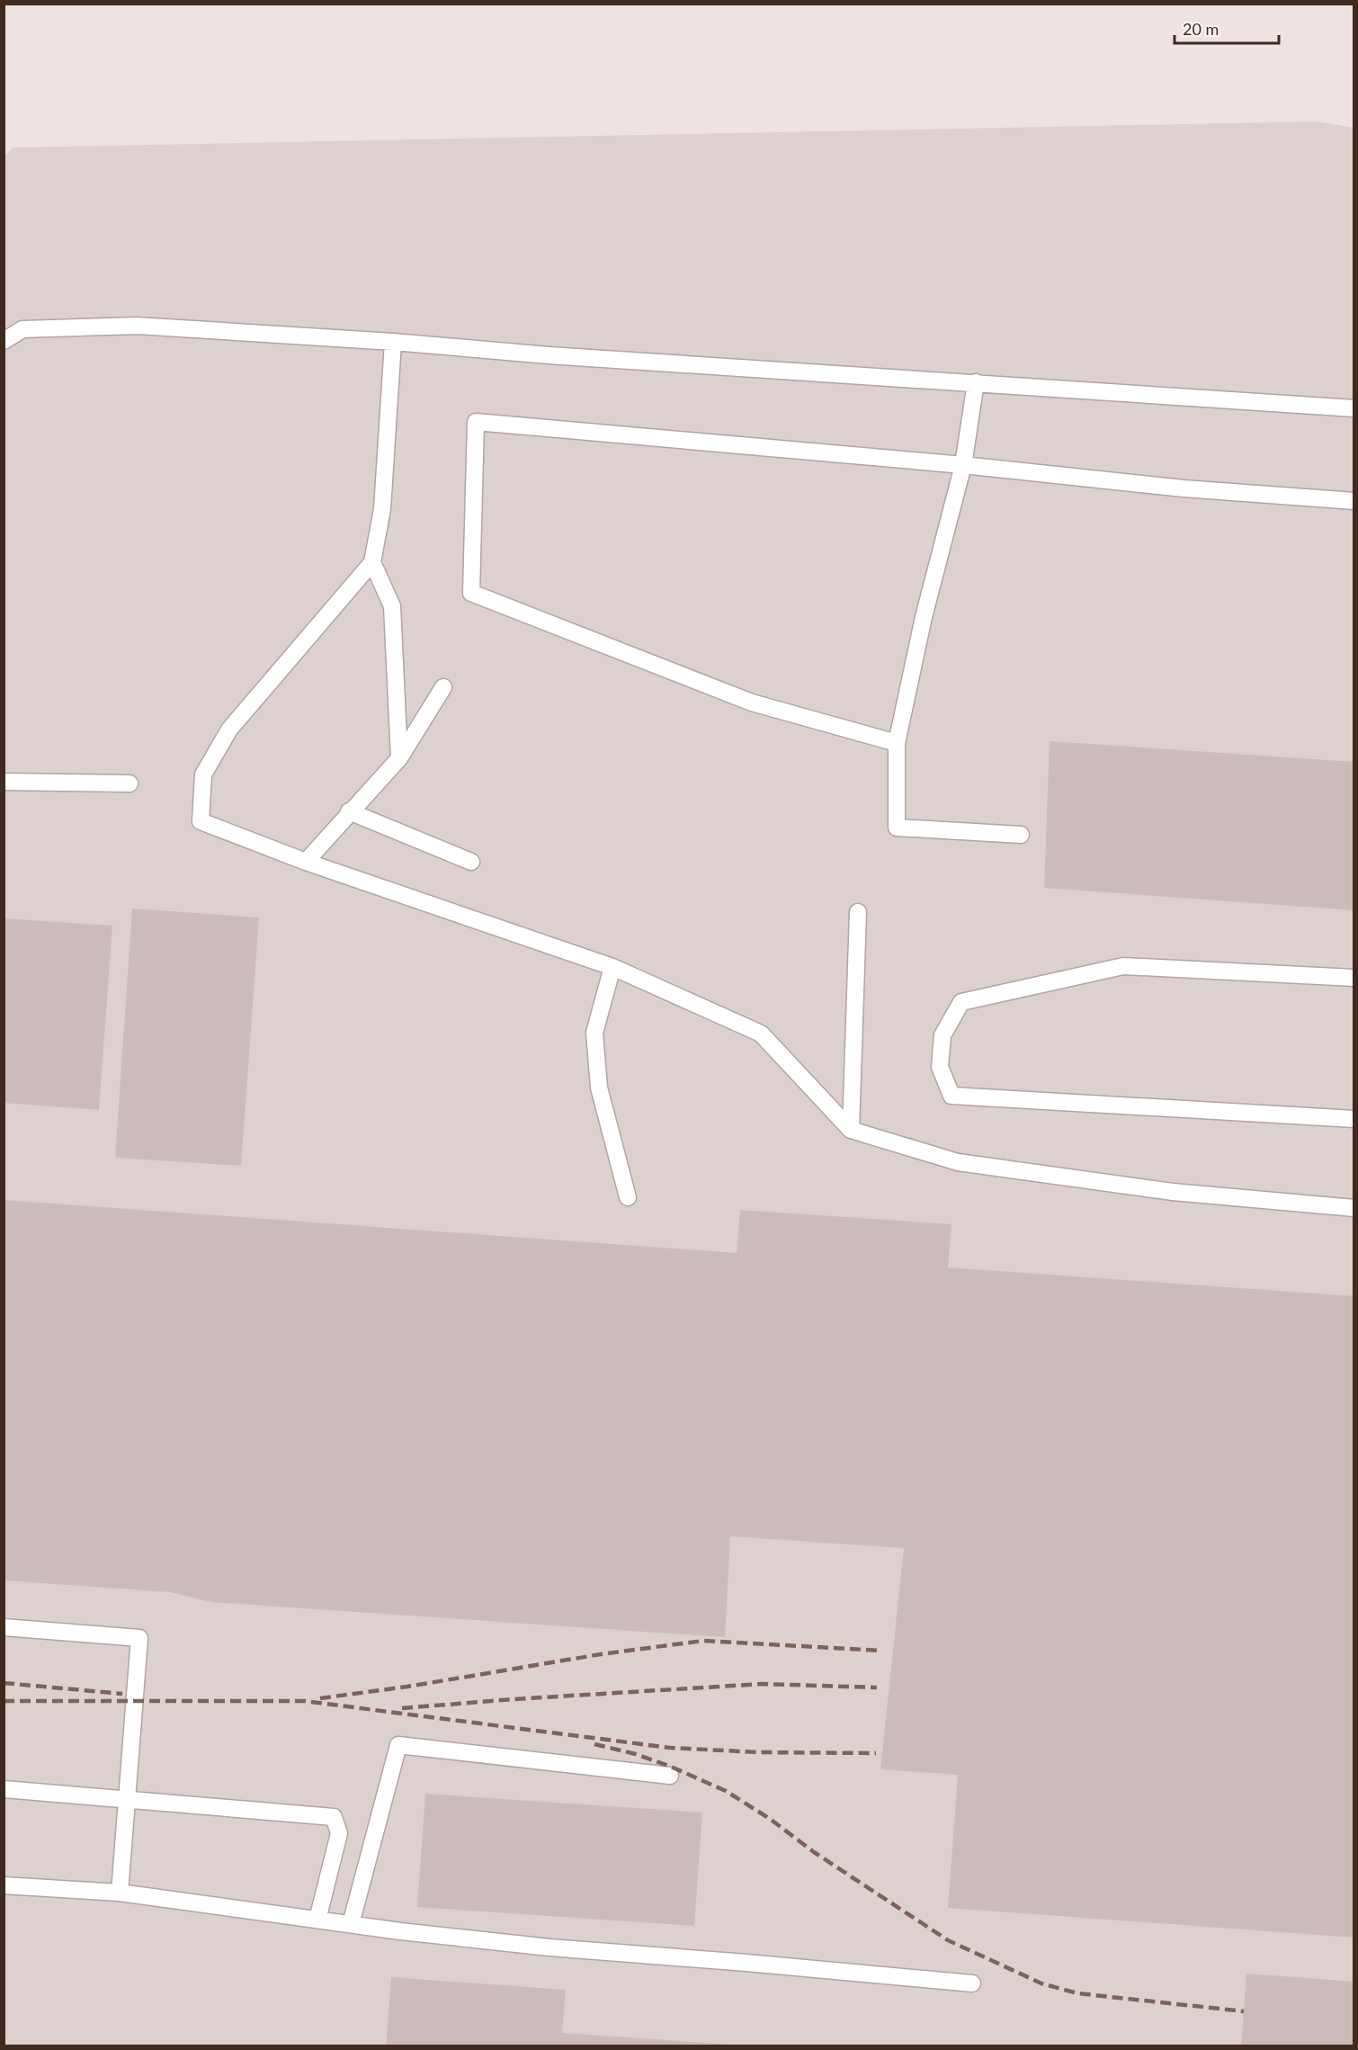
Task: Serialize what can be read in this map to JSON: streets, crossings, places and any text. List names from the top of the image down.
{
  "scale_bar": "20 m"
}
